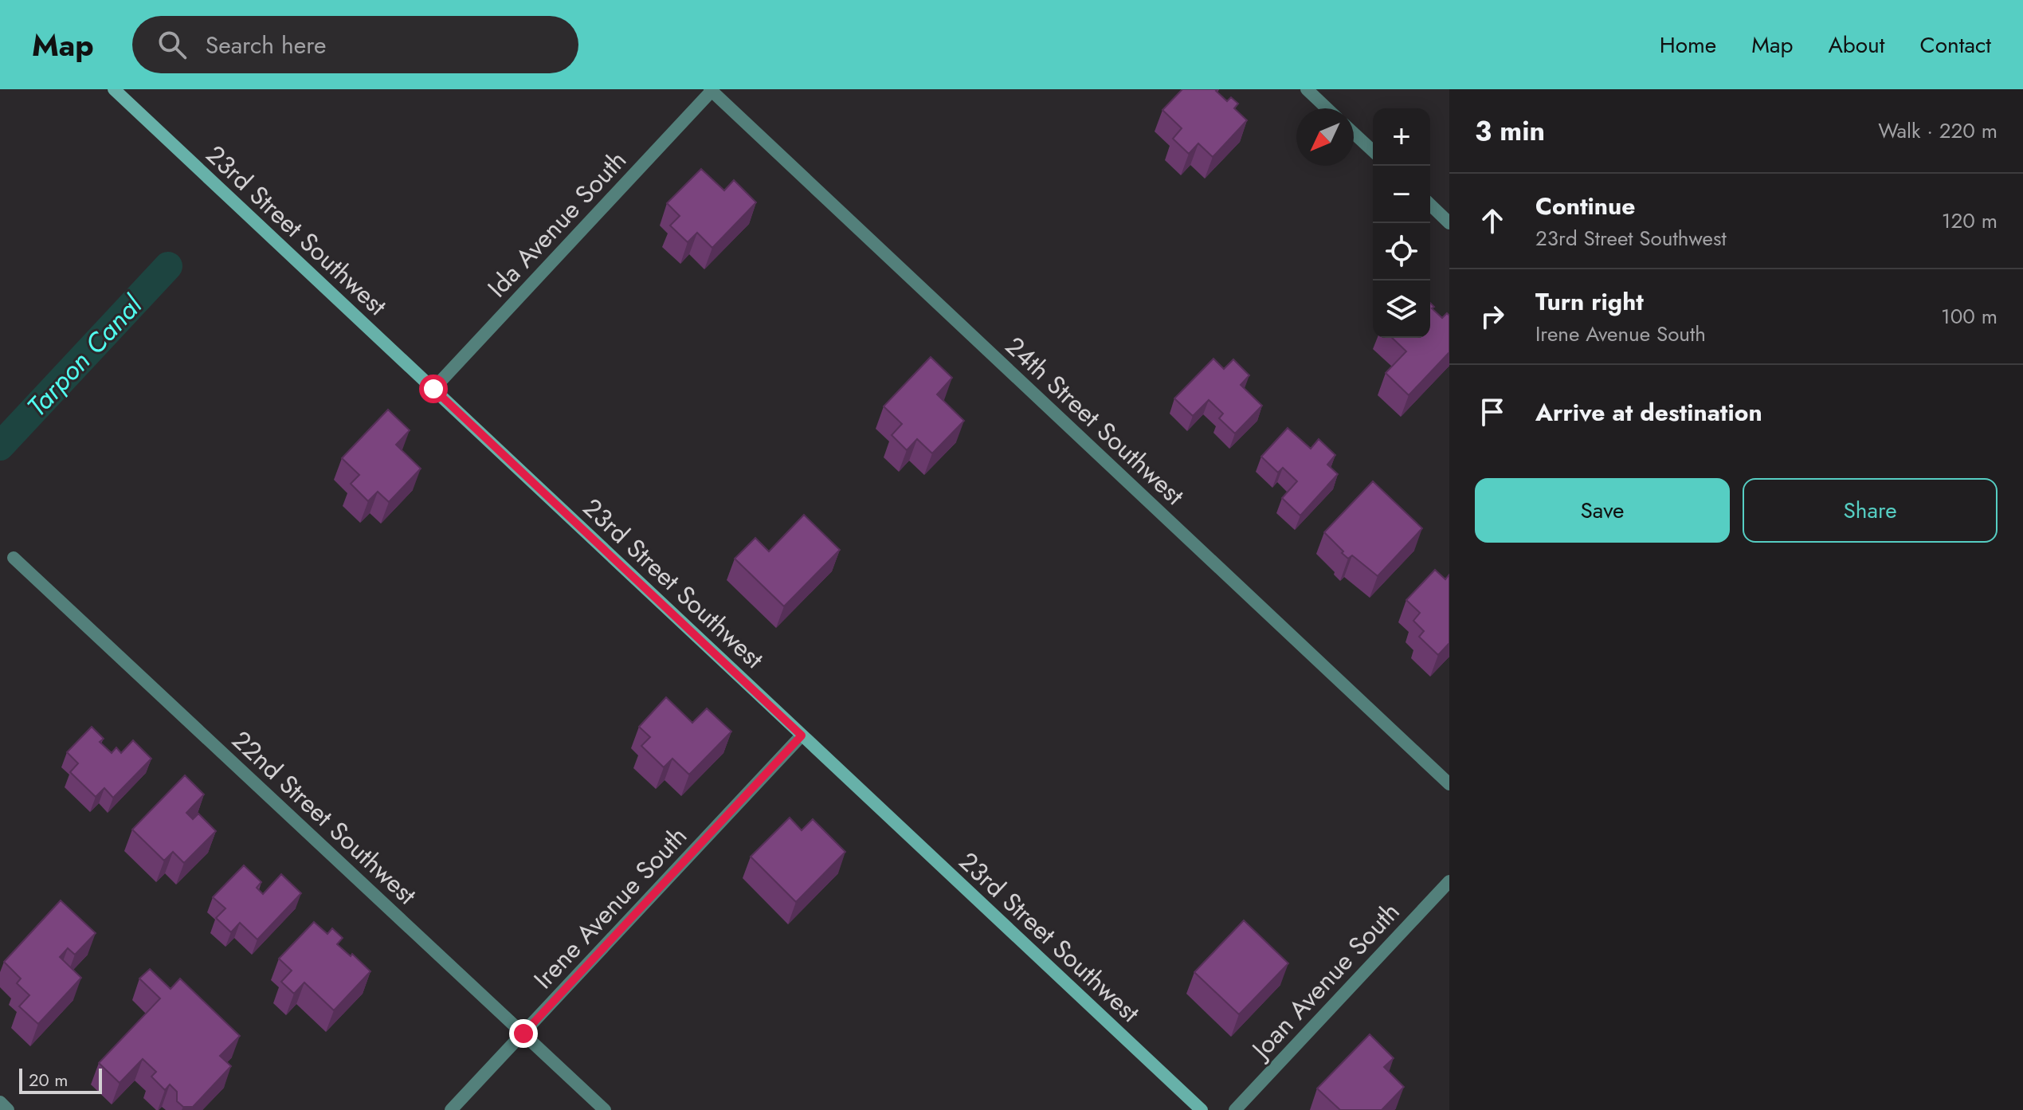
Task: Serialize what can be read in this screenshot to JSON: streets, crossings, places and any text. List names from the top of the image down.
{
  "streets": {
    "street": [
      "Ida Avenue South",
      "23rd Street Southwest",
      "24th Street Southwest",
      "22nd Street Southwest",
      "Irene Avenue South",
      "Joan Avenue South"
    ]
  },
  "crossings": [
    ["Ida Avenue South", "23rd Street Southwest"],
    ["Ida Avenue South", "24th Street Southwest"],
    ["23rd Street Southwest", "Irene Avenue South"],
    ["22nd Street Southwest", "Irene Avenue South"]
  ],
  "water": ["Tarpon Canal"],
  "scale_bar": "20 m",
  "north": "bottom left",
  "page": {
    "header": "Map",
    "search": "Search here",
    "nav": [
      "Home",
      "Map",
      "About",
      "Contact"
    ],
    "heading": ["3 min", "Walk · 220 m"],
    "map_buttons": ["+", "−"],
    "list": [
      ["Continue", "23rd Street Southwest", "120 m"],
      ["Turn right", "Irene Avenue South", "100 m"],
      "Arrive at destination"
    ],
    "buttons": ["Save", "Share"],
    "scale": "20 m"
  }
}
